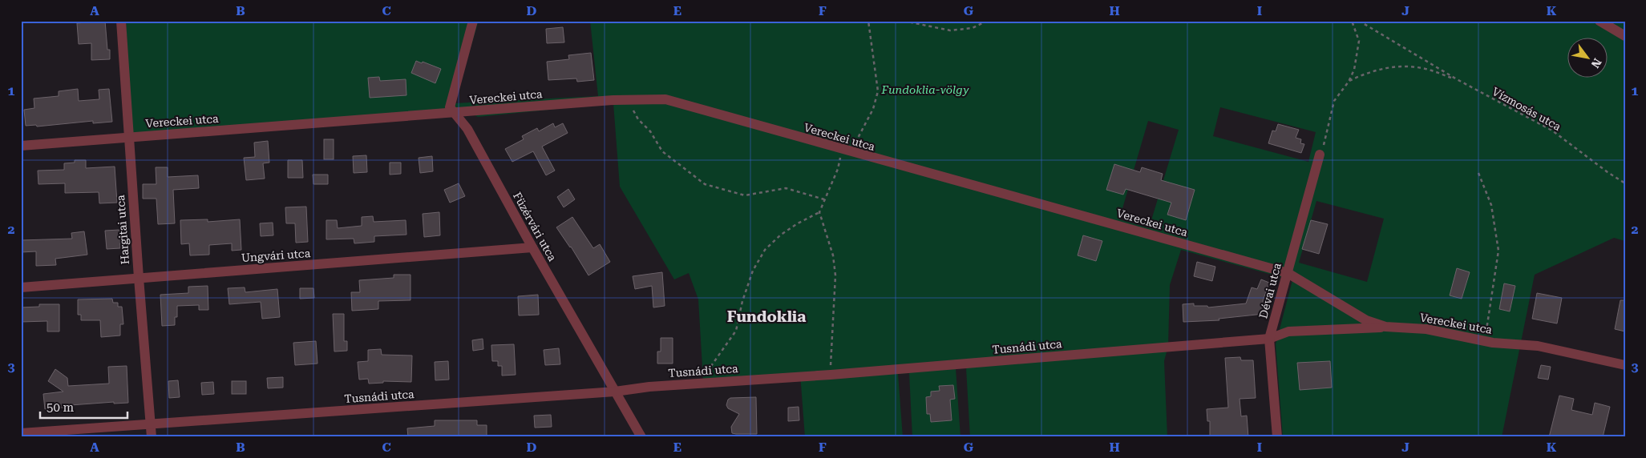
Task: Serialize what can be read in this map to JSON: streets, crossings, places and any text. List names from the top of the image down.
{
  "streets": {
    "street": [
      "Vereckei utca",
      "Füzérvári utca",
      "Hargitai utca",
      "Ungvári utca",
      "Dévai utca",
      "Tusnádi utca"
    ],
    "path": ["Vízmosás utca"]
  },
  "crossings": [
    ["Vereckei utca", "Füzérvári utca"],
    ["Vereckei utca", "Hargitai utca"],
    ["Vereckei utca", "Dévai utca"],
    ["Vereckei utca", "Tusnádi utca"],
    ["Füzérvári utca", "Ungvári utca"],
    ["Füzérvári utca", "Tusnádi utca"],
    ["Hargitai utca", "Ungvári utca"],
    ["Hargitai utca", "Tusnádi utca"],
    ["Dévai utca", "Tusnádi utca"]
  ],
  "districts": ["Fundoklia"],
  "parks": ["Fundoklia-völgy"],
  "scale_bar": "50 m",
  "north": "bottom right",
  "grid": {
    "columns": [
      "A",
      "B",
      "C",
      "D",
      "E",
      "F",
      "G",
      "H",
      "I",
      "J",
      "K"
    ],
    "rows": ["1", "2", "3"]
  }
}
